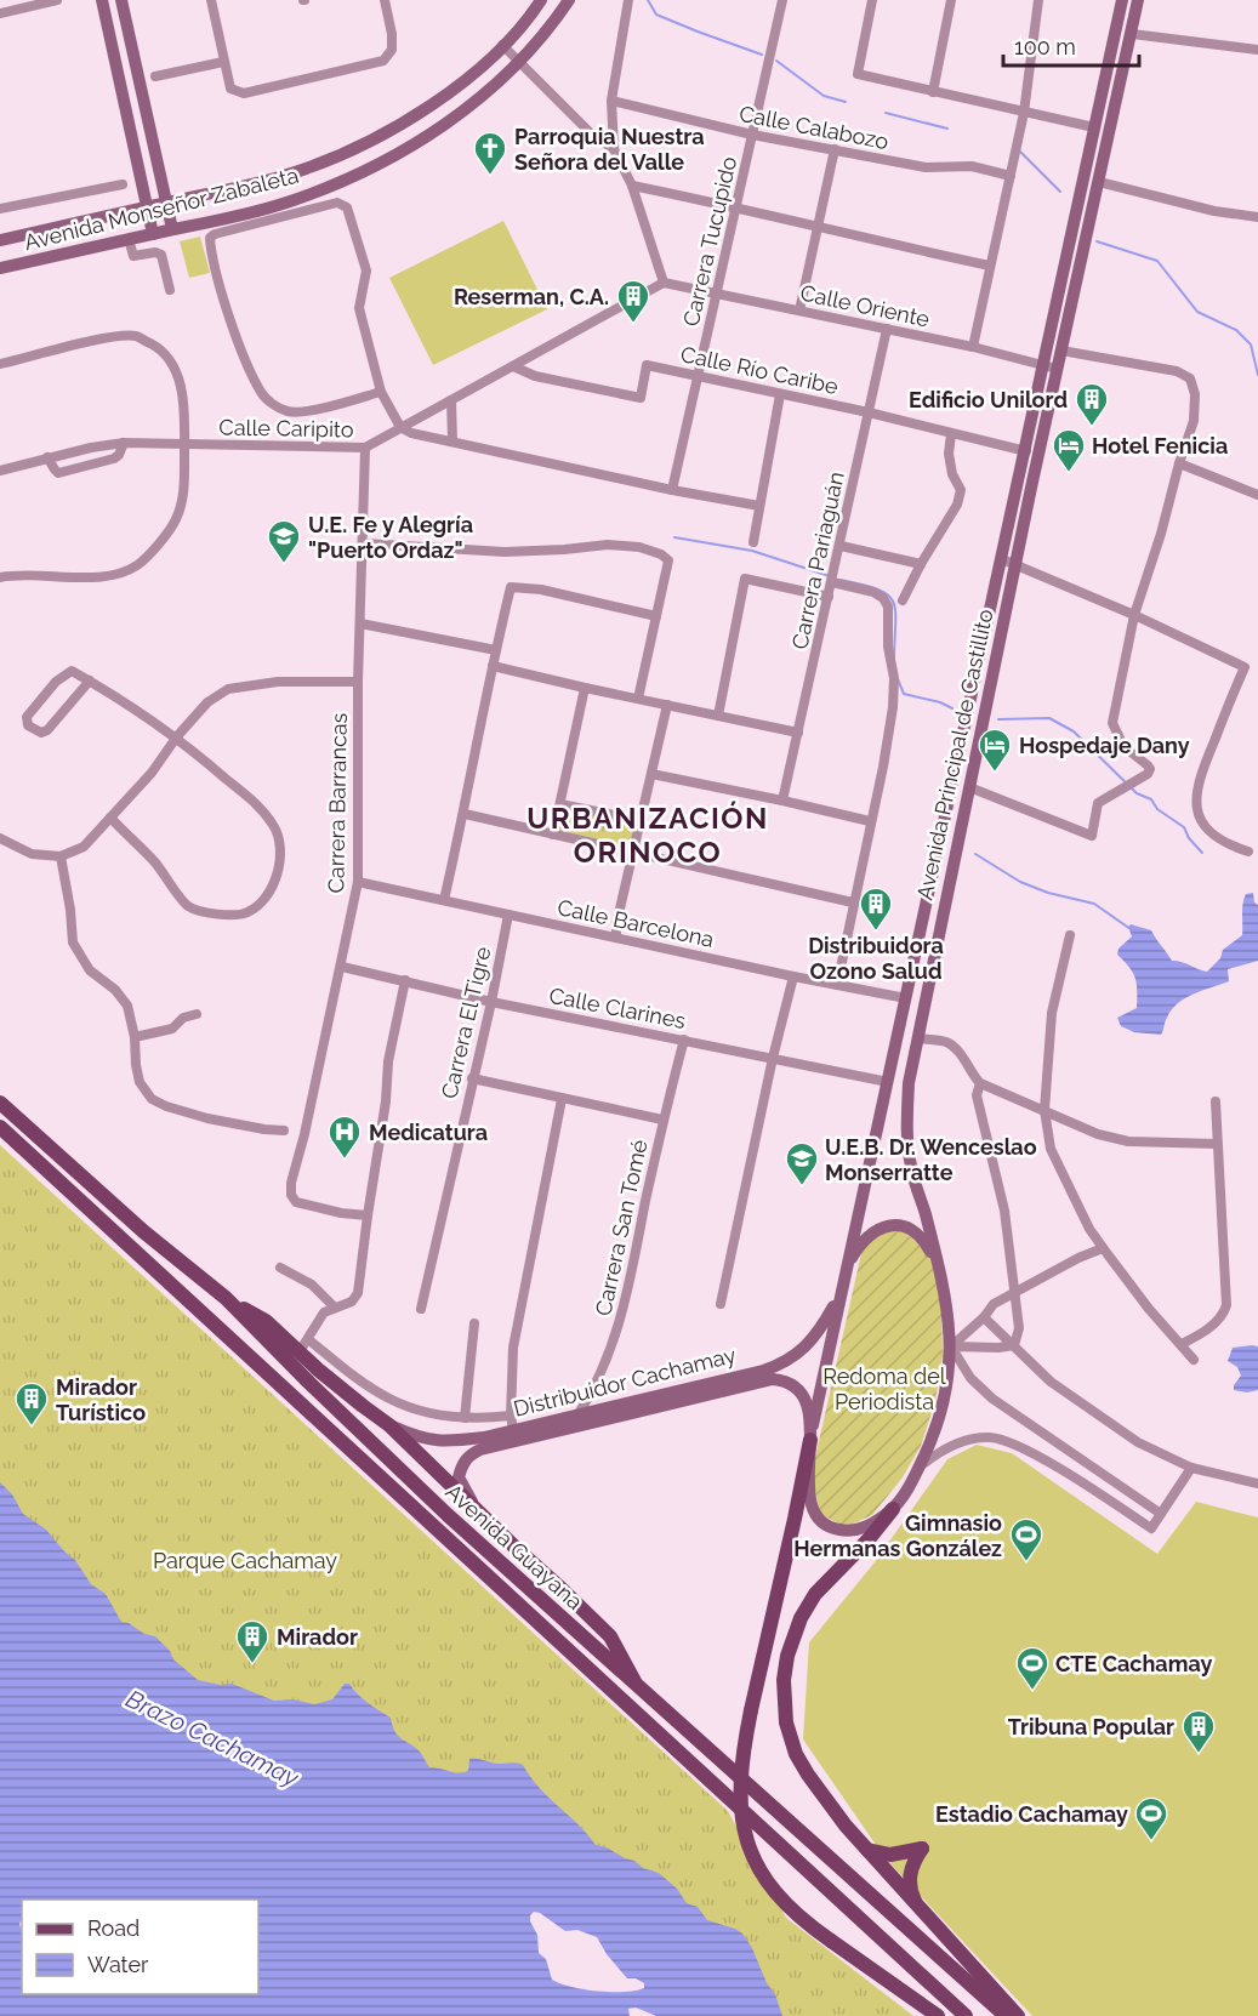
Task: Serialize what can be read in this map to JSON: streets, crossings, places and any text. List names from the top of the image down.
{
  "streets": {
    "main road": [
      "Avenida Monseñor Zabaleta",
      "Avenida Principal de Castillito",
      "Distribuidor Cachamay",
      "Avenida Guayana"
    ],
    "street": [
      "Calle Calabozo",
      "Carrera Tucupido",
      "Calle Oriente",
      "Calle Río Caribe",
      "Calle Caripito",
      "Carrera Pariaguán",
      "Carrera Barrancas",
      "Calle Barcelona",
      "Calle Clarines",
      "Carrera El Tigre",
      "Carrera San Tomé"
    ]
  },
  "crossings": [
    ["Calle Calabozo", "Carrera Tucupido"],
    ["Carrera Tucupido", "Calle Oriente"],
    ["Carrera Tucupido", "Calle Río Caribe"],
    ["Calle Oriente", "Calle Caripito"],
    ["Calle Oriente", "Carrera Pariaguán"],
    ["Calle Oriente", "Avenida Principal de Castillito"],
    ["Calle Río Caribe", "Calle Caripito"],
    ["Calle Río Caribe", "Carrera Pariaguán"],
    ["Calle Río Caribe", "Avenida Principal de Castillito"],
    ["Calle Caripito", "Carrera Barrancas"],
    ["Avenida Principal de Castillito", "Calle Barcelona"],
    ["Avenida Principal de Castillito", "Calle Clarines"],
    ["Avenida Principal de Castillito", "Distribuidor Cachamay"],
    ["Carrera Barrancas", "Calle Barcelona"],
    ["Carrera Barrancas", "Calle Clarines"],
    ["Calle Barcelona", "Carrera El Tigre"],
    ["Calle Clarines", "Carrera El Tigre"],
    ["Calle Clarines", "Carrera San Tomé"],
    ["Carrera San Tomé", "Distribuidor Cachamay"],
    ["Distribuidor Cachamay", "Avenida Guayana"]
  ],
  "districts": ["URBANIZACIÓN ORINOCO"],
  "water": ["Brazo Cachamay"],
  "parks": ["Redoma del Periodista", "Parque Cachamay"],
  "places": {
    "church": ["Parroquia Nuestra Señora del Valle"],
    "building": [
      "Reserman, C.A.",
      "Edificio Unilord",
      "Distribuidora Ozono Salud",
      "Mirador Turístico",
      "Mirador",
      "Tribuna Popular"
    ],
    "hotel": ["Hotel Fenicia", "Hospedaje Dany"],
    "school or university": ["U.E. Fe y Alegría \"Puerto Ordaz\"", "U.E.B. Dr. Wenceslao Monserratte"],
    "hospital": ["Medicatura"],
    "sports": ["Gimnasio Hermanas González", "CTE Cachamay", "Estadio Cachamay"]
  },
  "legend": ["Road", "Water"],
  "scale_bar": "100 m"
}
